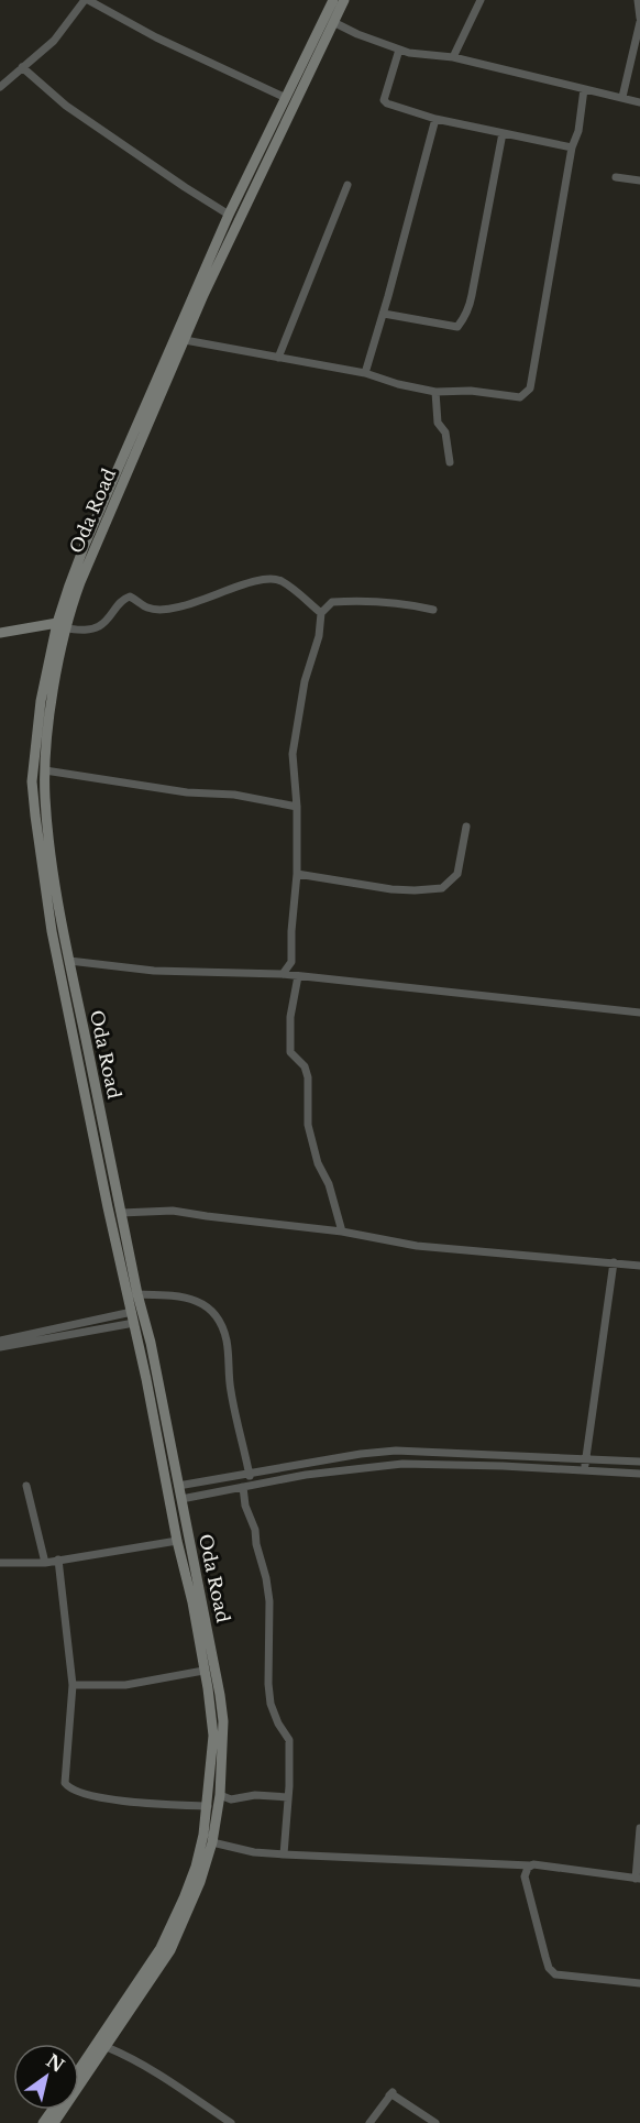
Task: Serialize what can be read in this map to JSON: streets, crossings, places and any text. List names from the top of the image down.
{
  "streets": {
    "street": ["Oda Road"]
  },
  "north": "top right"
}
